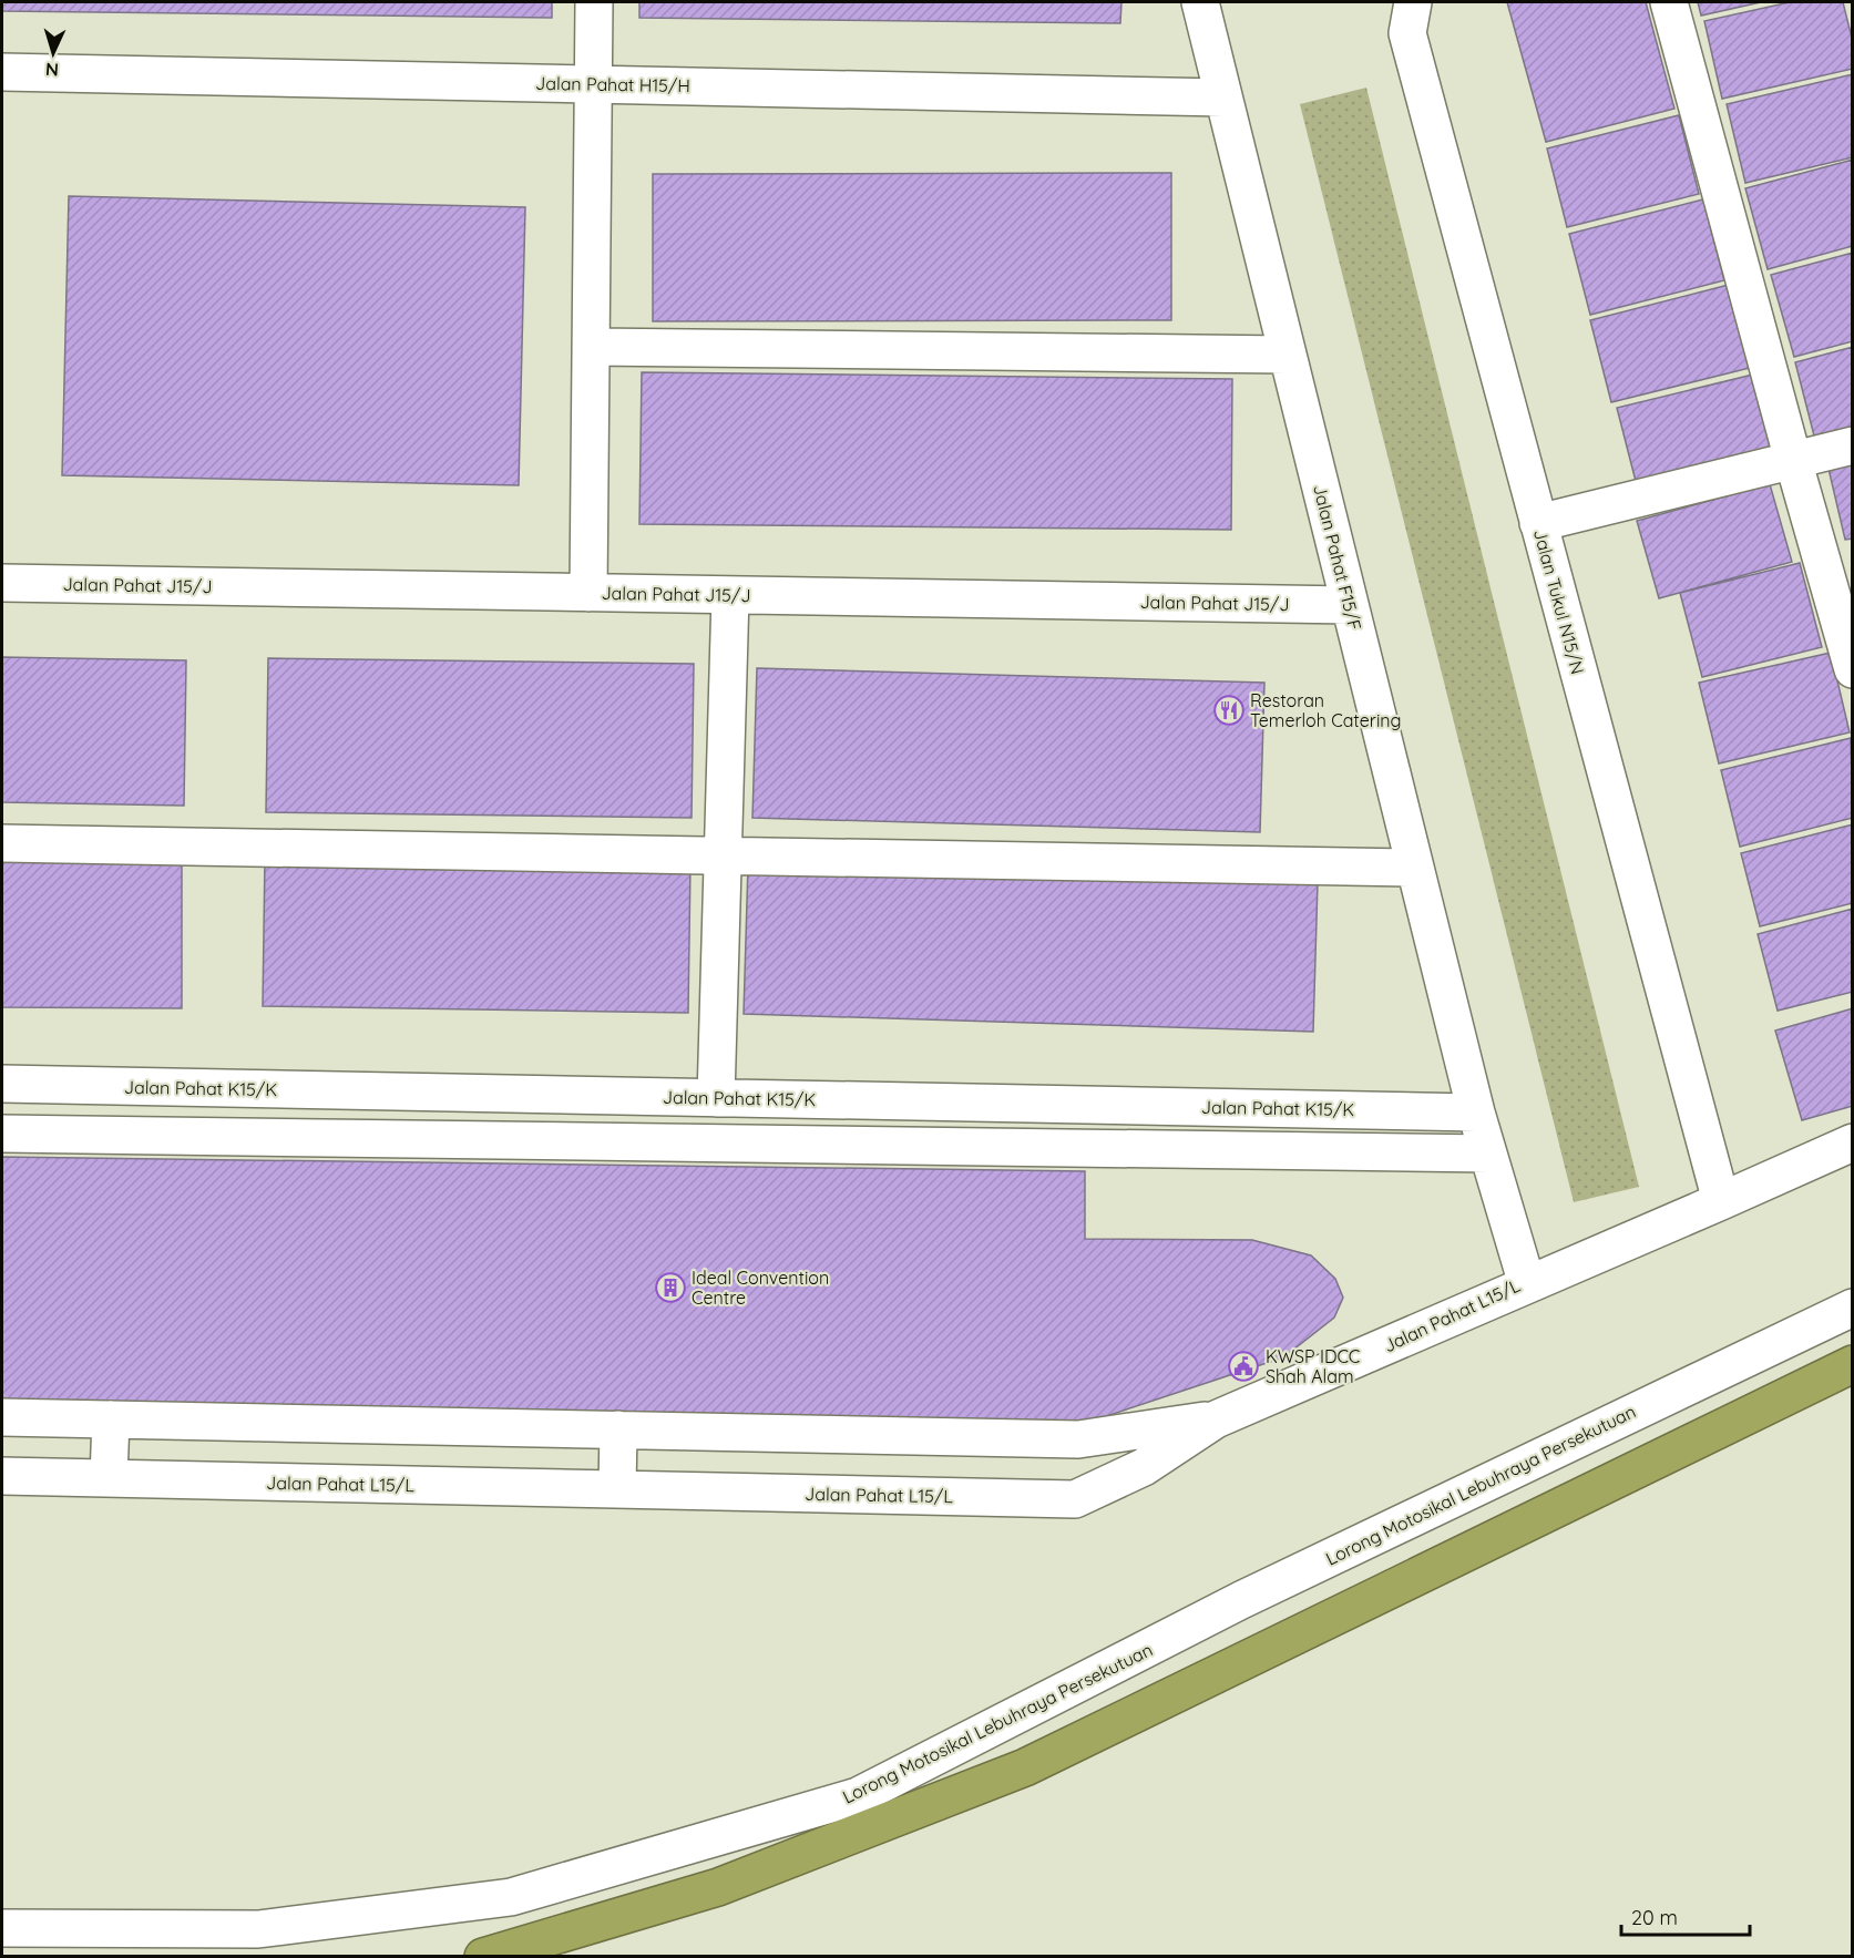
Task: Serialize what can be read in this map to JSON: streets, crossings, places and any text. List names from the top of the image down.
{
  "streets": {
    "street": [
      "Jalan Pahat H15/H",
      "Jalan Pahat F15/F",
      "Jalan Pahat J15/J",
      "Jalan Tukul N15/N",
      "Jalan Pahat K15/K",
      "Jalan Pahat L15/L",
      "Lorong Motosikal Lebuhraya Persekutuan"
    ]
  },
  "crossings": [
    ["Jalan Pahat H15/H", "Jalan Pahat F15/F"],
    ["Jalan Pahat F15/F", "Jalan Pahat J15/J"],
    ["Jalan Pahat F15/F", "Jalan Pahat K15/K"],
    ["Jalan Pahat F15/F", "Jalan Pahat L15/L"],
    ["Jalan Pahat K15/K", "Jalan Pahat L15/L"]
  ],
  "places": {
    "restaurant": ["Restoran Temerloh Catering"],
    "building": ["Ideal Convention Centre"],
    "public building": ["KWSP IDCC Shah Alam"]
  },
  "scale_bar": "20 m",
  "north": "bottom"
}
